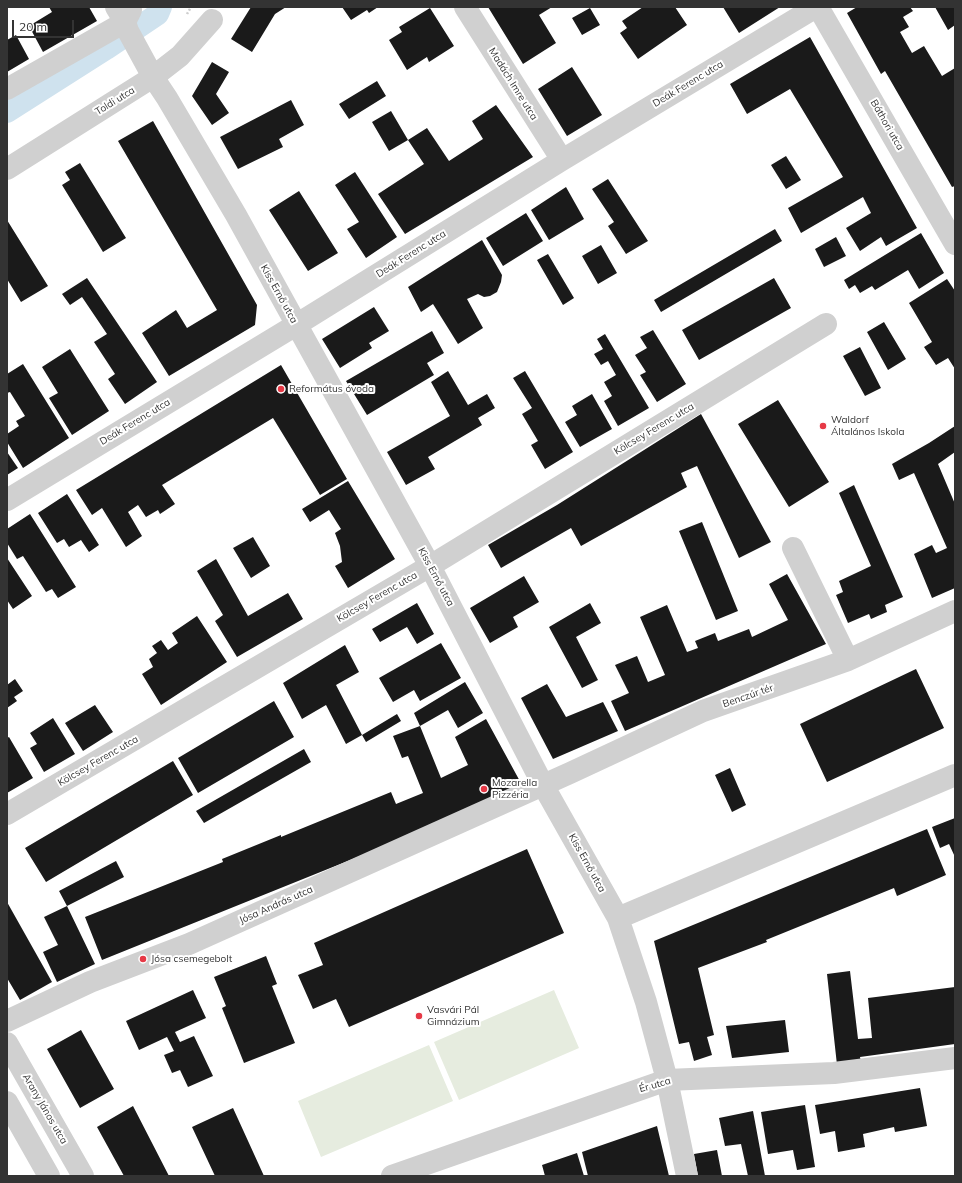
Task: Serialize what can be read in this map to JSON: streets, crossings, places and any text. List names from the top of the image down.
{
  "streets": {
    "street": [
      "Madách Imre utca",
      "Deák Ferenc utca",
      "Toldi utca",
      "Báthori utca",
      "Kiss Ernő utca",
      "Kölcsey Ferenc utca",
      "Benczúr tér",
      "Jósa András utca",
      "Ér utca",
      "Arany János utca"
    ]
  },
  "crossings": [
    ["Madách Imre utca", "Deák Ferenc utca"],
    ["Deák Ferenc utca", "Báthori utca"],
    ["Deák Ferenc utca", "Kiss Ernő utca"],
    ["Toldi utca", "Kiss Ernő utca"],
    ["Kiss Ernő utca", "Kölcsey Ferenc utca"],
    ["Kiss Ernő utca", "Benczúr tér"],
    ["Kiss Ernő utca", "Jósa András utca"],
    ["Kiss Ernő utca", "Ér utca"],
    ["Benczúr tér", "Jósa András utca"]
  ],
  "places": [
    "Református óvoda",
    "Waldorf Általános Iskola",
    "Mozarella Pizzéria",
    "Jósa csemegebolt",
    "Vasvári Pál Gimnázium"
  ],
  "scale_bar": "20 m"
}
